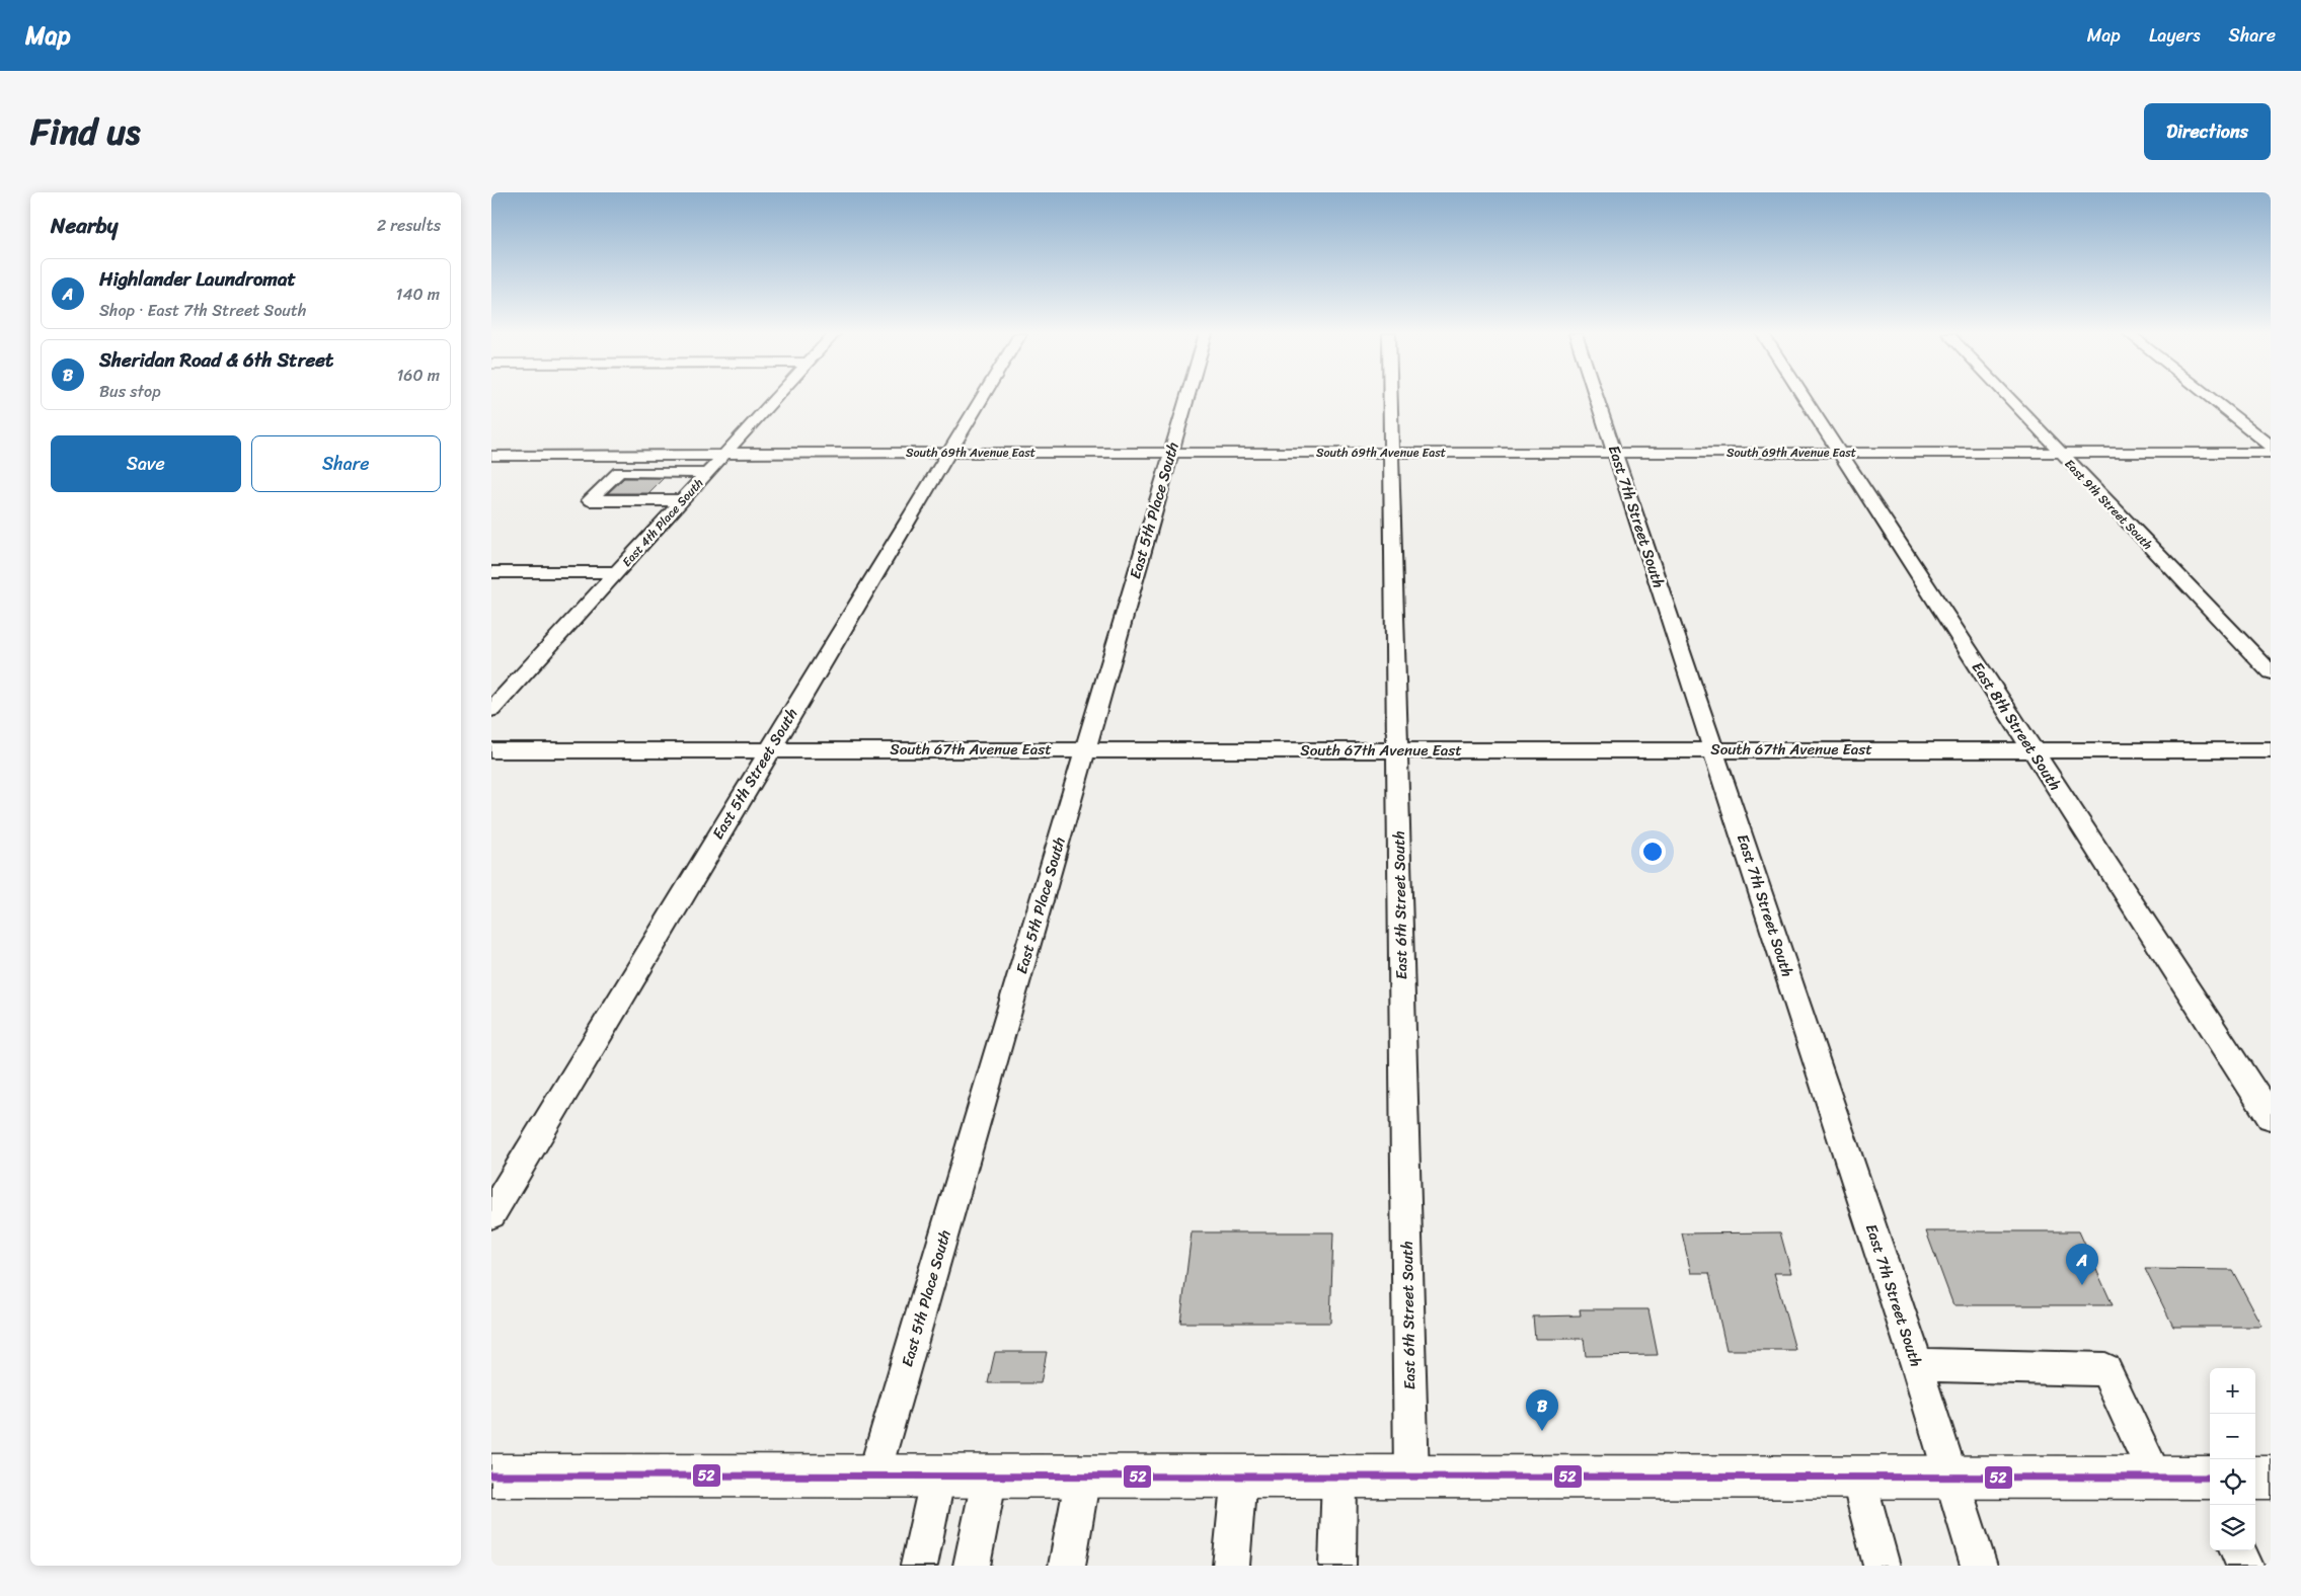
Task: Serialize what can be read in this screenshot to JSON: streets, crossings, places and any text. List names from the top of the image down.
{
  "streets": {
    "street": [
      "South 69th Avenue East",
      "East 9th Street South",
      "East 5th Place South",
      "East 7th Street South",
      "East 4th Place South",
      "East 8th Street South",
      "South 67th Avenue East",
      "East 5th Street South",
      "East 6th Street South"
    ]
  },
  "crossings": [
    ["South 69th Avenue East", "East 9th Street South"],
    ["South 69th Avenue East", "East 5th Place South"],
    ["South 69th Avenue East", "East 7th Street South"],
    ["South 69th Avenue East", "East 4th Place South"],
    ["South 69th Avenue East", "East 8th Street South"],
    ["South 69th Avenue East", "East 5th Street South"],
    ["South 69th Avenue East", "East 6th Street South"],
    ["East 5th Place South", "South 67th Avenue East"],
    ["East 7th Street South", "South 67th Avenue East"],
    ["East 8th Street South", "South 67th Avenue East"],
    ["South 67th Avenue East", "East 5th Street South"],
    ["South 67th Avenue East", "East 6th Street South"]
  ],
  "lines": ["transit line 52"],
  "page": {
    "header": "Map",
    "nav": ["Map", "Layers", "Share"],
    "title": "Find us",
    "buttons": [
      "Directions",
      ["Save", "Share"]
    ],
    "heading": ["Nearby", "2 results"],
    "list": [
      {
        "mark": "A",
        "name": "Highlander Laundromat",
        "note": "Shop · East 7th Street South",
        "value": "140 m"
      },
      {
        "mark": "B",
        "name": "Sheridan Road & 6th Street",
        "note": "Bus stop",
        "value": "160 m"
      }
    ],
    "pins": ["A", "B"],
    "map_buttons": ["+", "−"]
  }
}
